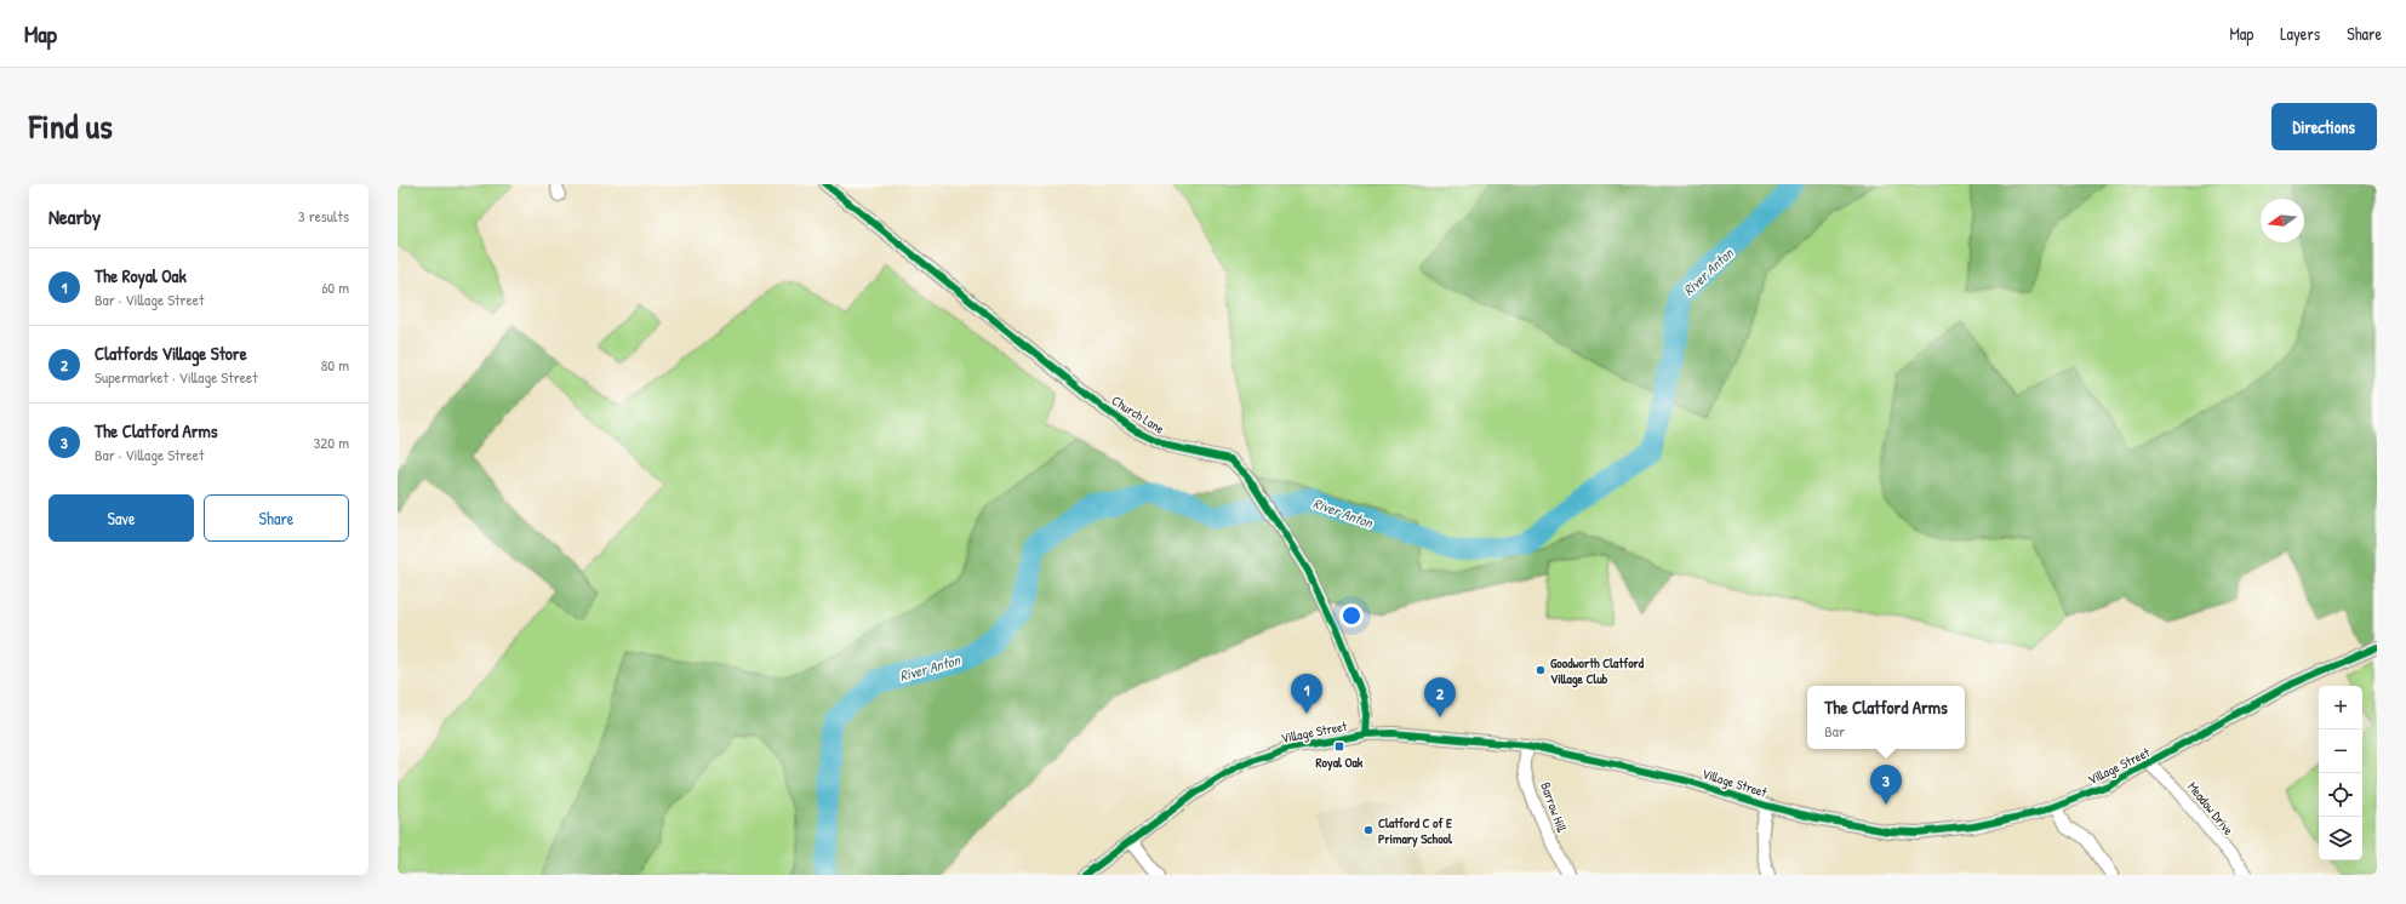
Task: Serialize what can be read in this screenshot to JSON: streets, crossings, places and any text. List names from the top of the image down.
{
  "streets": {
    "street": [
      "Church Lane",
      "Village Street",
      "Barrow Hill",
      "Meadow Drive"
    ]
  },
  "crossings": [
    ["Church Lane", "Village Street"],
    ["Village Street", "Barrow Hill"],
    ["Village Street", "Meadow Drive"]
  ],
  "water": ["River Anton"],
  "places": {
    "other": ["Goodworth Clatford Village Club", "Clatford C of E Primary School"],
    "transit": ["Royal Oak"]
  },
  "north": "left",
  "page": {
    "header": "Map",
    "nav": ["Map", "Layers", "Share"],
    "title": "Find us",
    "buttons": [
      "Directions",
      ["Save", "Share"]
    ],
    "heading": ["Nearby", "3 results"],
    "list": [
      {
        "mark": "1",
        "name": "The Royal Oak",
        "note": "Bar · Village Street",
        "value": "60 m"
      },
      {
        "mark": "2",
        "name": "Clatfords Village Store",
        "note": "Supermarket · Village Street",
        "value": "80 m"
      },
      {
        "mark": "3",
        "name": "The Clatford Arms",
        "note": "Bar · Village Street",
        "value": "320 m"
      }
    ],
    "pins": ["1", "2", "3"],
    "map_buttons": ["+", "−"],
    "popup": ["The Clatford Arms", "Bar"]
  }
}
